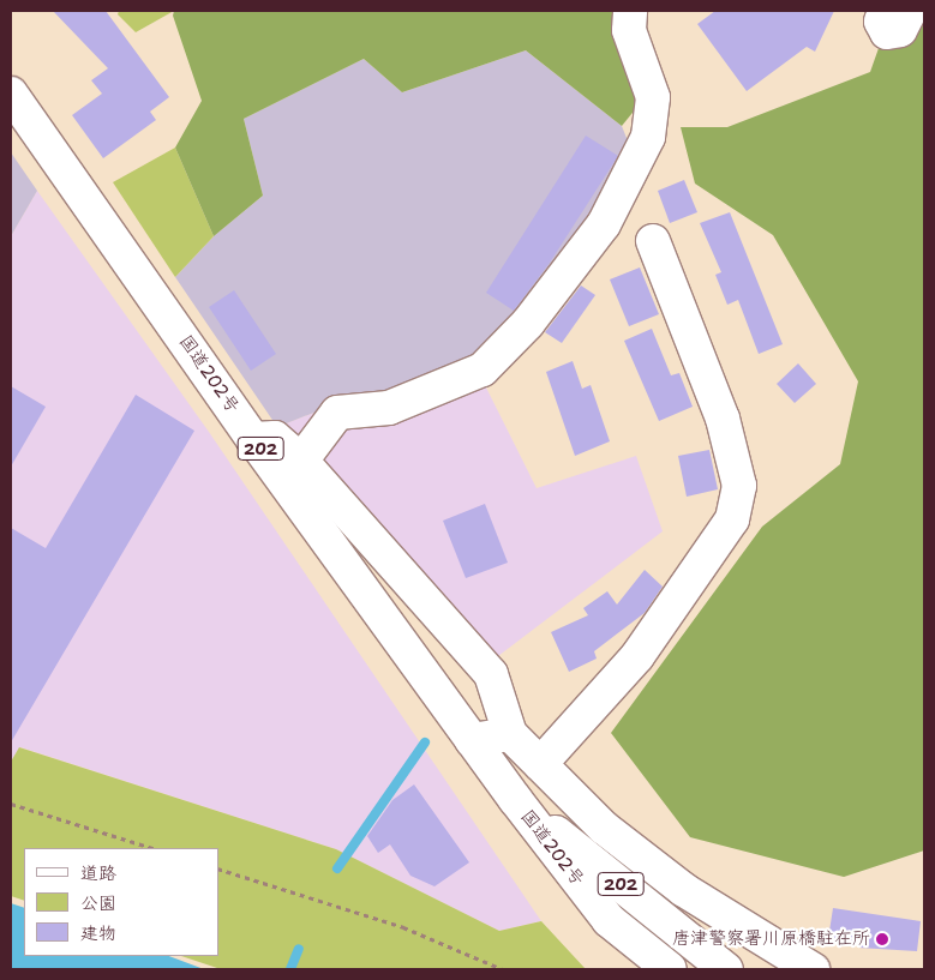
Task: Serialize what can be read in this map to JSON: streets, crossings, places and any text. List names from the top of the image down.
{
  "streets": {
    "main road": ["国道202号", "202"]
  },
  "places": ["唐津警察署川原橋駐在所"],
  "legend": ["道路", "公園", "建物"]
}
